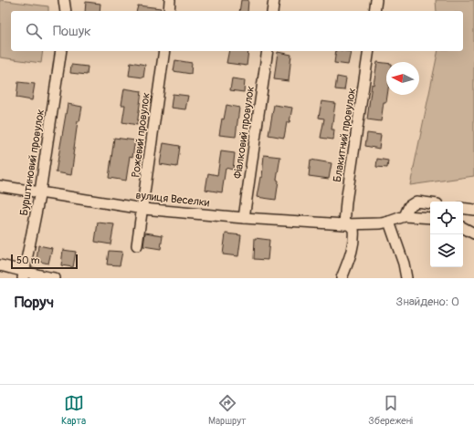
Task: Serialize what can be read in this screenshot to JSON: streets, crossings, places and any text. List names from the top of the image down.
{
  "streets": {
    "street": [
      "Фіалковий провулок",
      "Рожевий провулок",
      "Блакитний провулок",
      "Бурштиновий провулок",
      "вулиця Веселки"
    ]
  },
  "crossings": [
    ["Фіалковий провулок", "вулиця Веселки"],
    ["Рожевий провулок", "вулиця Веселки"],
    ["Блакитний провулок", "вулиця Веселки"],
    ["Бурштиновий провулок", "вулиця Веселки"]
  ],
  "scale_bar": "50 m",
  "north": "left",
  "page": {
    "search": "Пошук",
    "scale": "50 m",
    "heading": ["Поруч", "Знайдено: 0"],
    "nav": ["Карта", "Маршрут", "Збережені"]
  }
}
